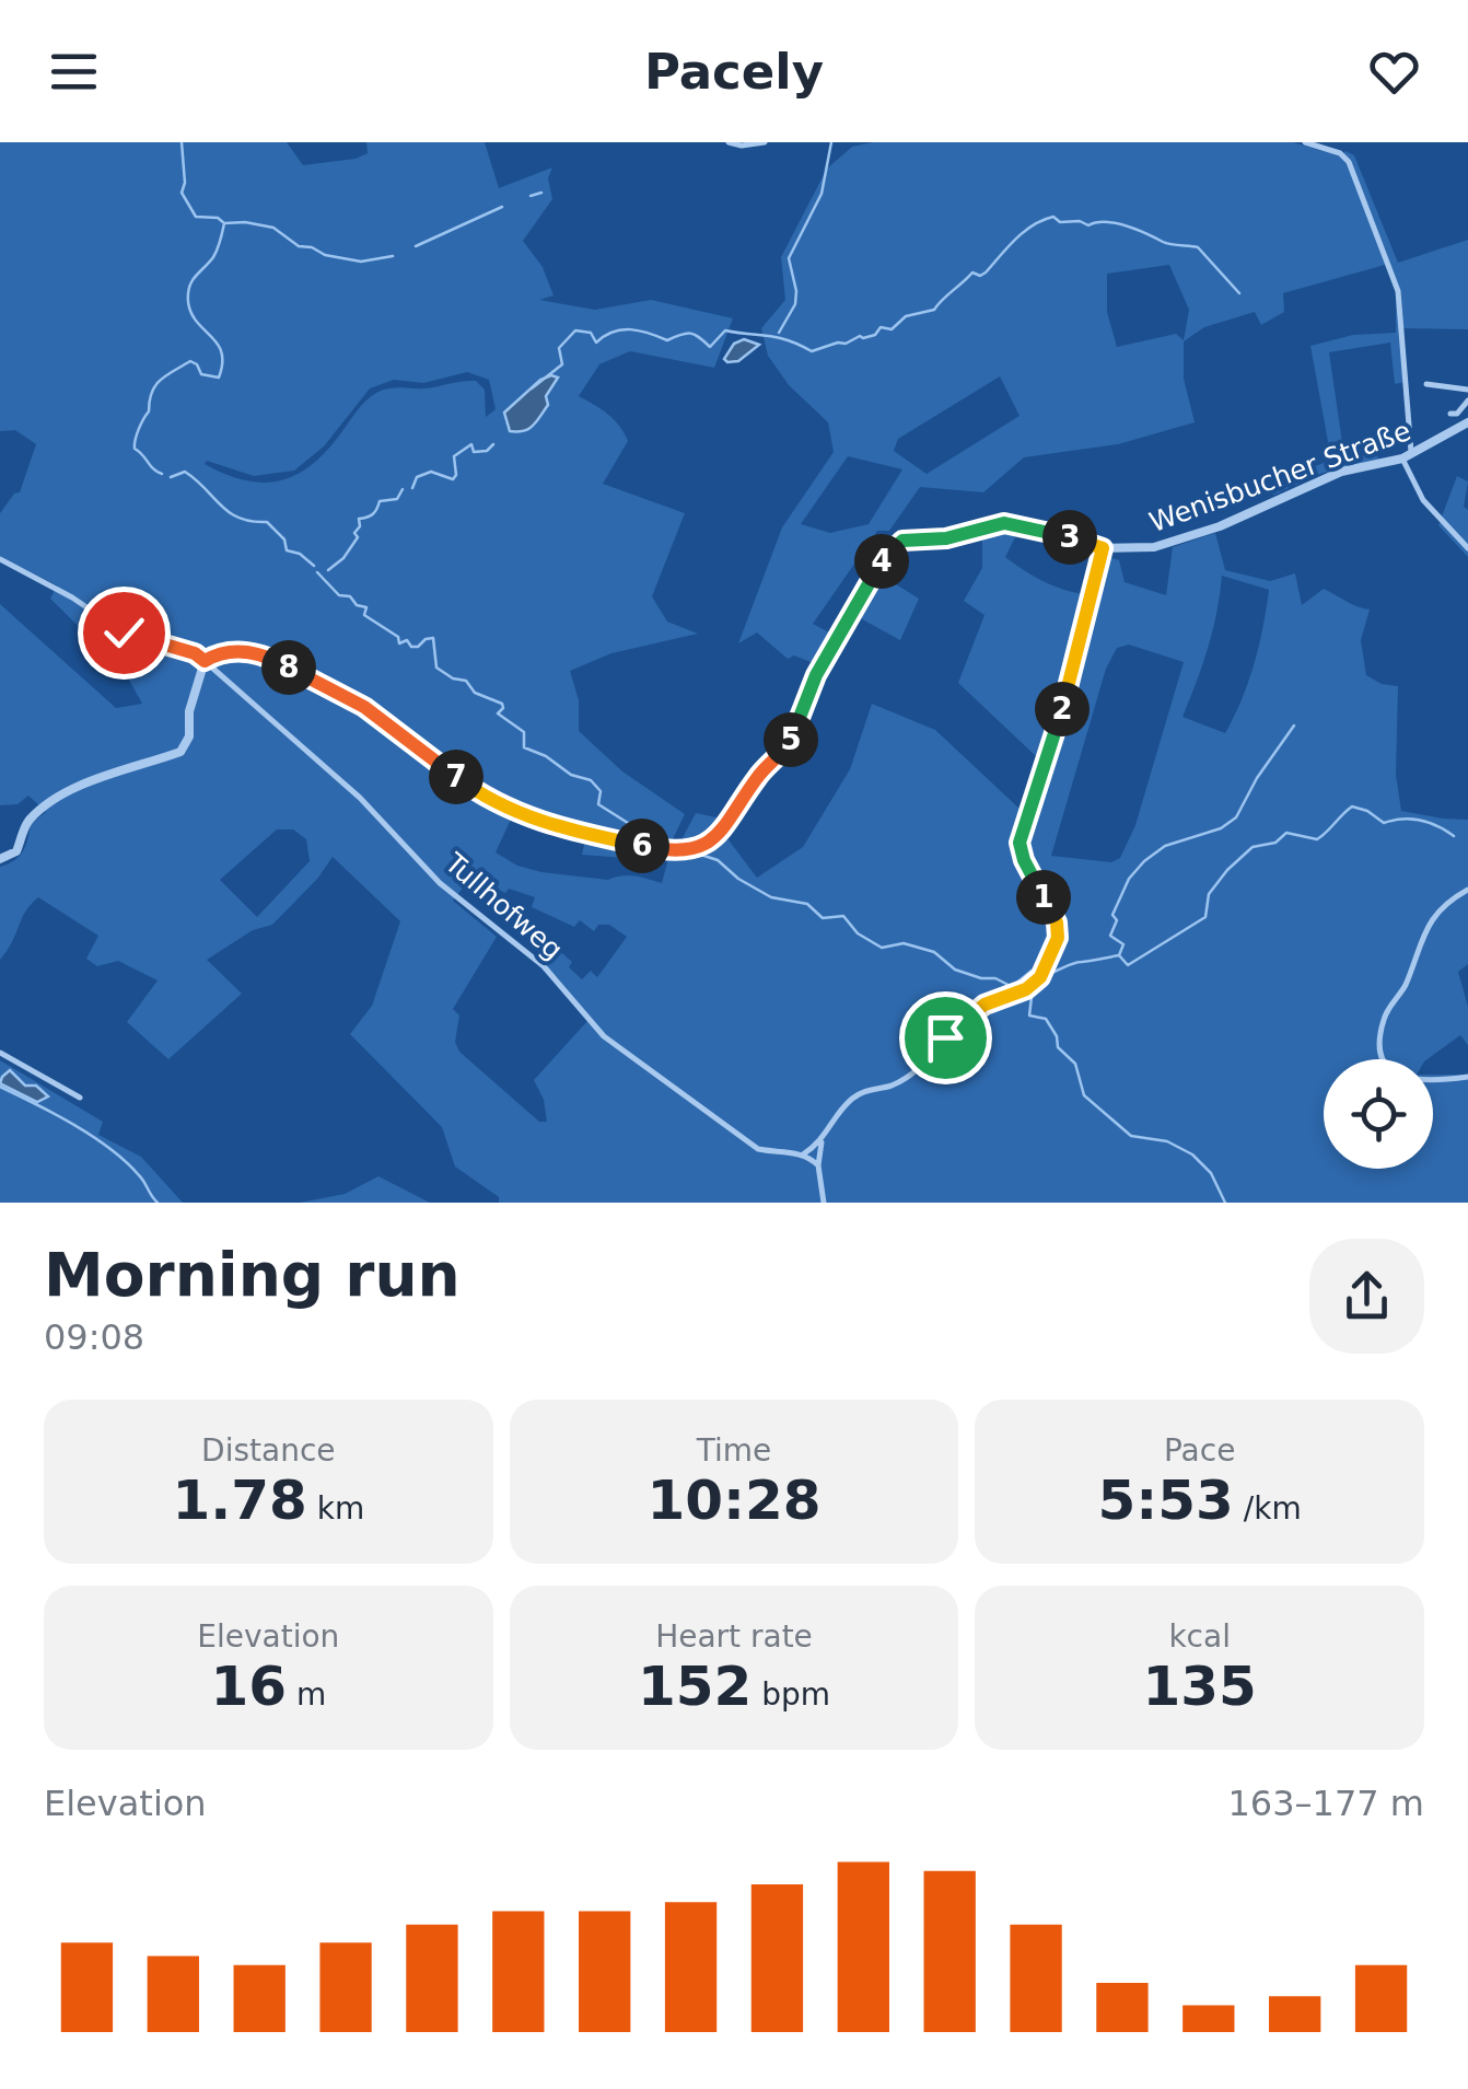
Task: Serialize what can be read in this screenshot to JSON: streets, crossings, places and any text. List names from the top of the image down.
{
  "streets": {
    "street": ["Wenisbucher Straße", "Tullhofweg"]
  },
  "crossings": [
    ["Wenisbucher Straße", "Tullhofweg"]
  ],
  "page": {
    "header": "Pacely",
    "pins": [
      "3",
      "4",
      "8",
      "2",
      "5",
      "7",
      "6",
      "1"
    ],
    "heading": ["Morning run", "09:08"],
    "stats": [
      ["Distance", "1.78 km"],
      ["Time", "10:28"],
      ["Pace", "5:53 /km"],
      ["Elevation", "16 m"],
      ["Heart rate", "152 bpm"],
      ["kcal", "135"]
    ],
    "chart": ["Elevation", "163–177 m"]
  }
}
